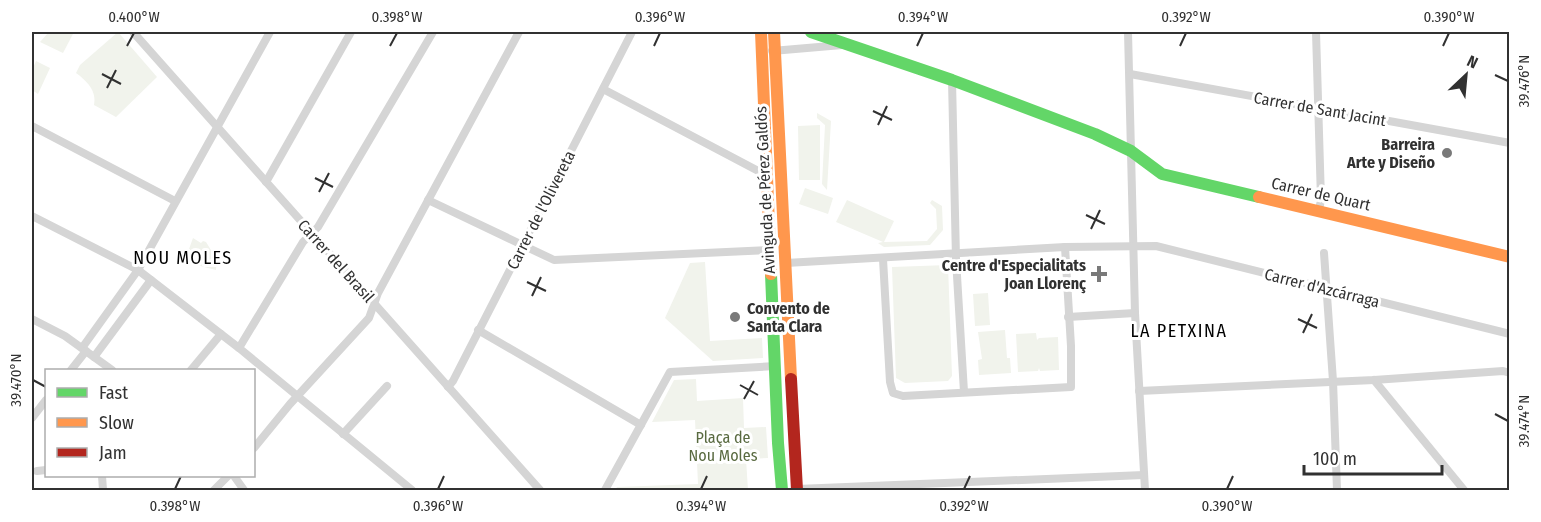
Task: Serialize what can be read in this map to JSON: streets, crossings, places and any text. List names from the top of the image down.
{
  "streets": {
    "main road": ["Avinguda de Pérez Galdós", "Carrer de Quart"],
    "street": [
      "Carrer de Sant Jacint",
      "Carrer de l'Olivereta",
      "Carrer del Brasil",
      "Carrer d'Azcárraga"
    ]
  },
  "crossings": [
    ["Avinguda de Pérez Galdós", "Carrer d'Azcárraga"],
    ["Carrer de l'Olivereta", "Carrer del Brasil"]
  ],
  "districts": ["NOU MOLES", "LA PETXINA"],
  "parks": ["Plaça de Nou Moles"],
  "places": {
    "other": ["Barreira Arte y Diseño", "Convento de Santa Clara"],
    "health": ["Centre d'Especialitats Joan Llorenç"]
  },
  "legend": ["Fast", "Slow", "Jam"],
  "scale_bar": "100 m",
  "north": "top right",
  "coordinates": [
    "0.400°W",
    "0.398°W",
    "0.396°W",
    "0.394°W",
    "0.392°W",
    "0.390°W",
    "39.476°N",
    "39.470°N",
    "39.474°N"
  ]
}
